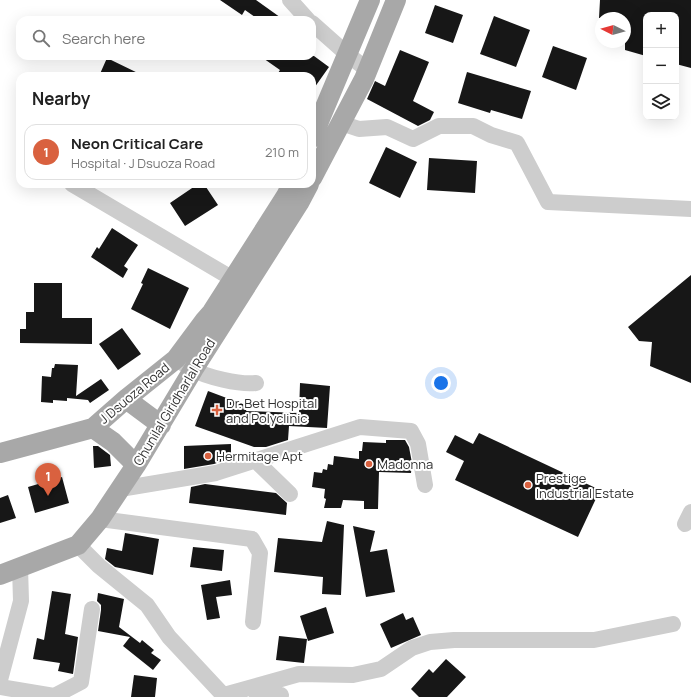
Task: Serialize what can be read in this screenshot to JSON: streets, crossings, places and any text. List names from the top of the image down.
{
  "streets": {
    "main road": ["J Dsuoza Road", "Chunilal Giridharlal Road"]
  },
  "crossings": [
    ["J Dsuoza Road", "Chunilal Giridharlal Road"]
  ],
  "places": {
    "health": ["Dr. Bet Hospital and Polyclinic"],
    "other": ["Hermitage Apt", "Madonna", "Prestige Industrial Estate"]
  },
  "north": "left",
  "page": {
    "map_buttons": ["+", "−"],
    "search": "Search here",
    "heading": "Nearby",
    "list": [
      {
        "mark": "1",
        "name": "Neon Critical Care",
        "note": "Hospital · J Dsuoza Road",
        "value": "210 m"
      }
    ],
    "pins": "1"
  }
}
